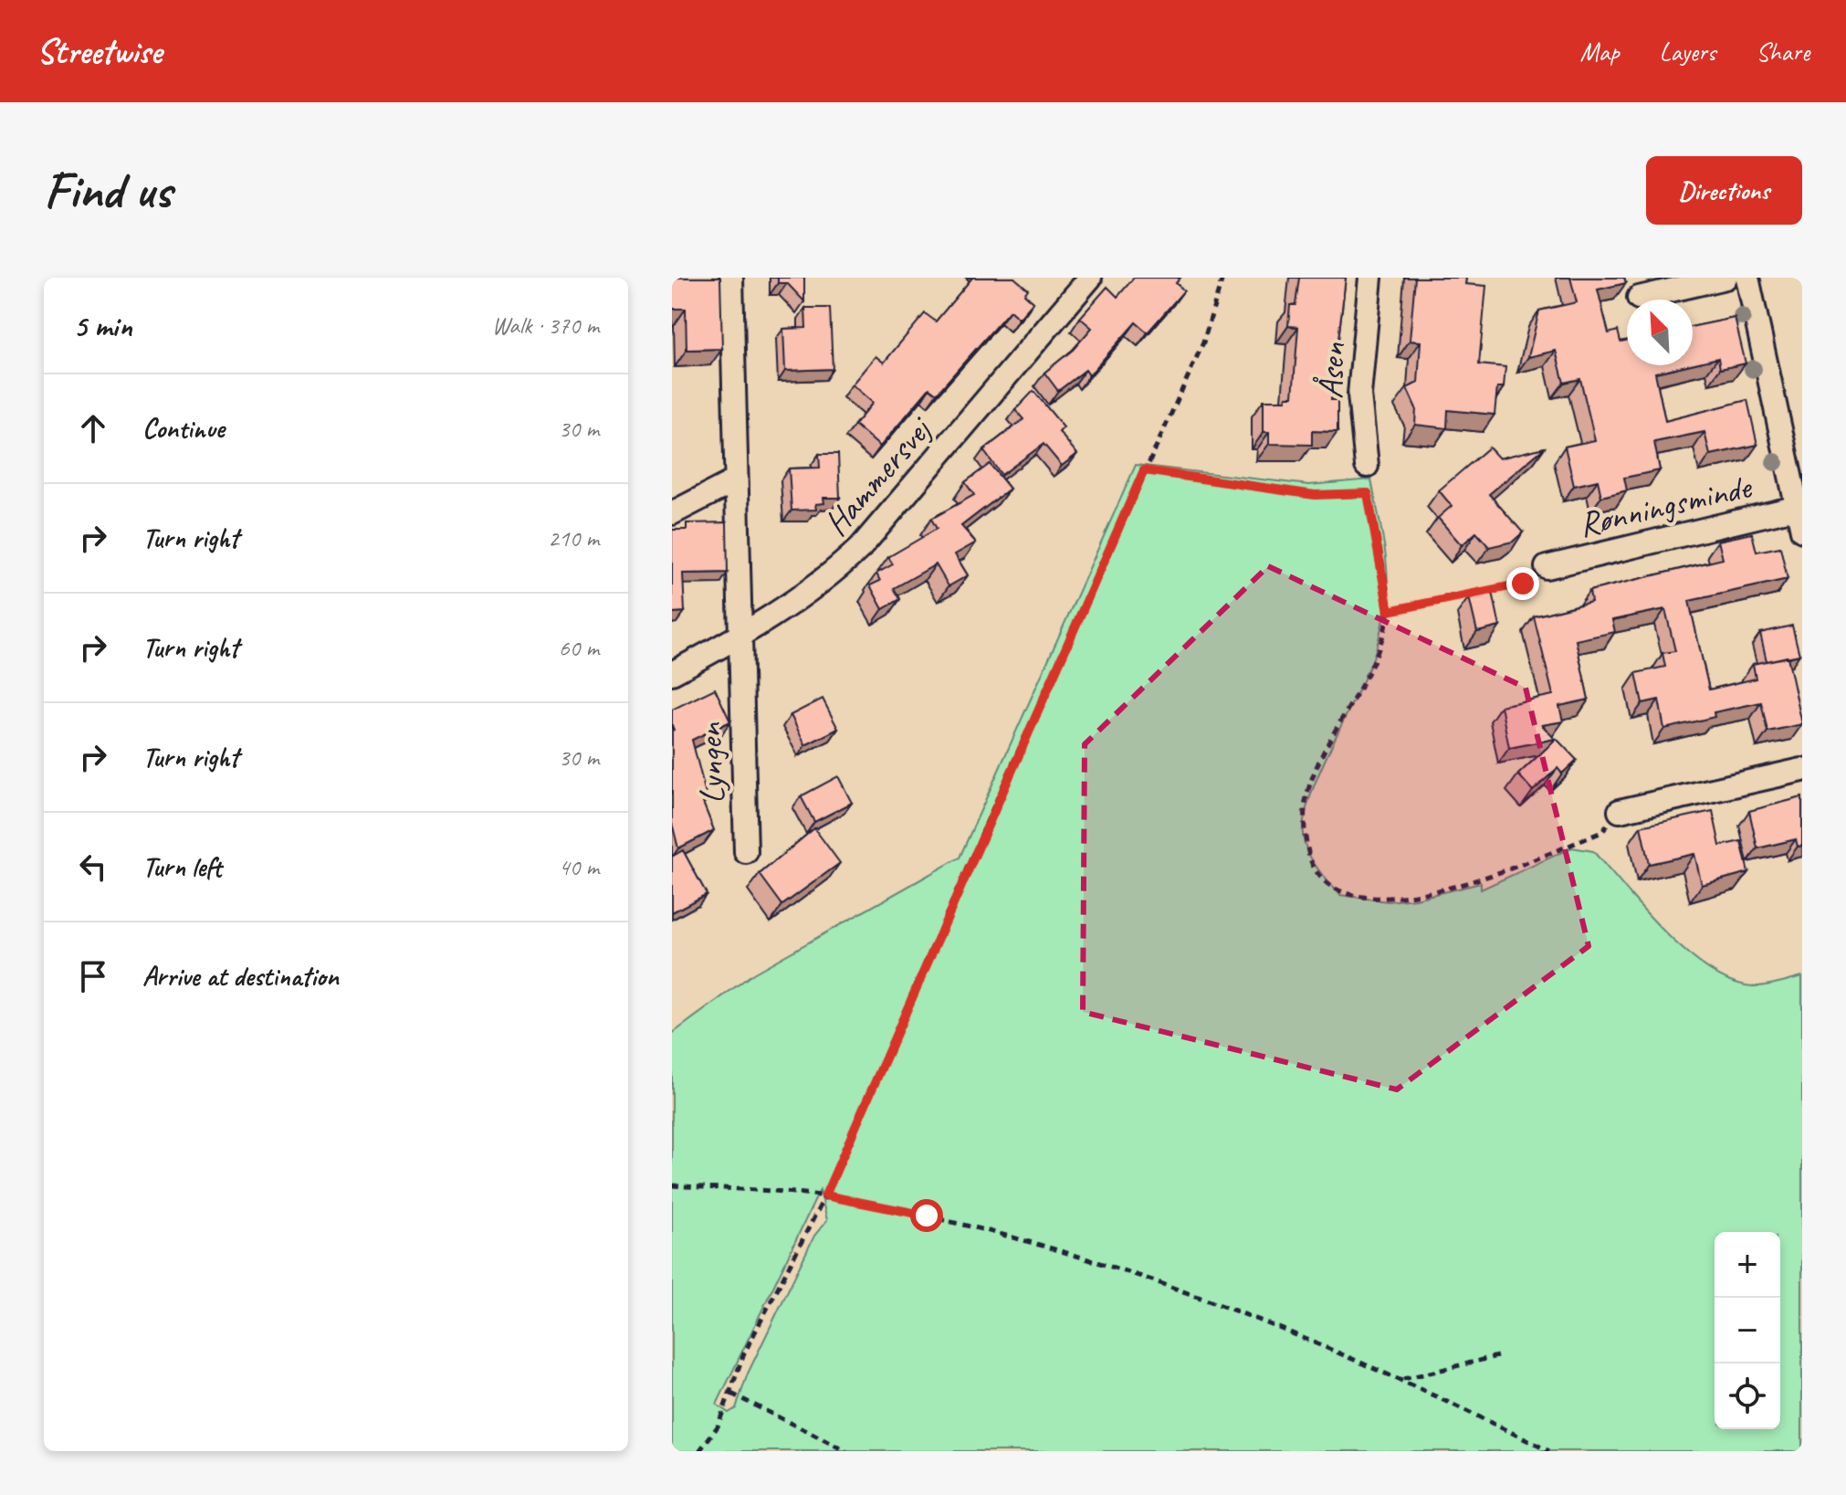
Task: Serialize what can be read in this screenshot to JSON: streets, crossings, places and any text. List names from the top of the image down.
{
  "streets": {
    "street": [
      "Åsen",
      "Hammersvej",
      "Rønningsminde",
      "Lyngen"
    ]
  },
  "crossings": [
    ["Hammersvej", "Lyngen"]
  ],
  "north": "top left",
  "page": {
    "header": "Streetwise",
    "nav": ["Map", "Layers", "Share"],
    "buttons": "Directions",
    "title": "Find us",
    "heading": ["5 min", "Walk · 370 m"],
    "list": [
      ["Continue", "30 m"],
      ["Turn right", "210 m"],
      ["Turn right", "60 m"],
      ["Turn right", "30 m"],
      ["Turn left", "40 m"],
      "Arrive at destination"
    ],
    "map_buttons": ["+", "−"]
  }
}
